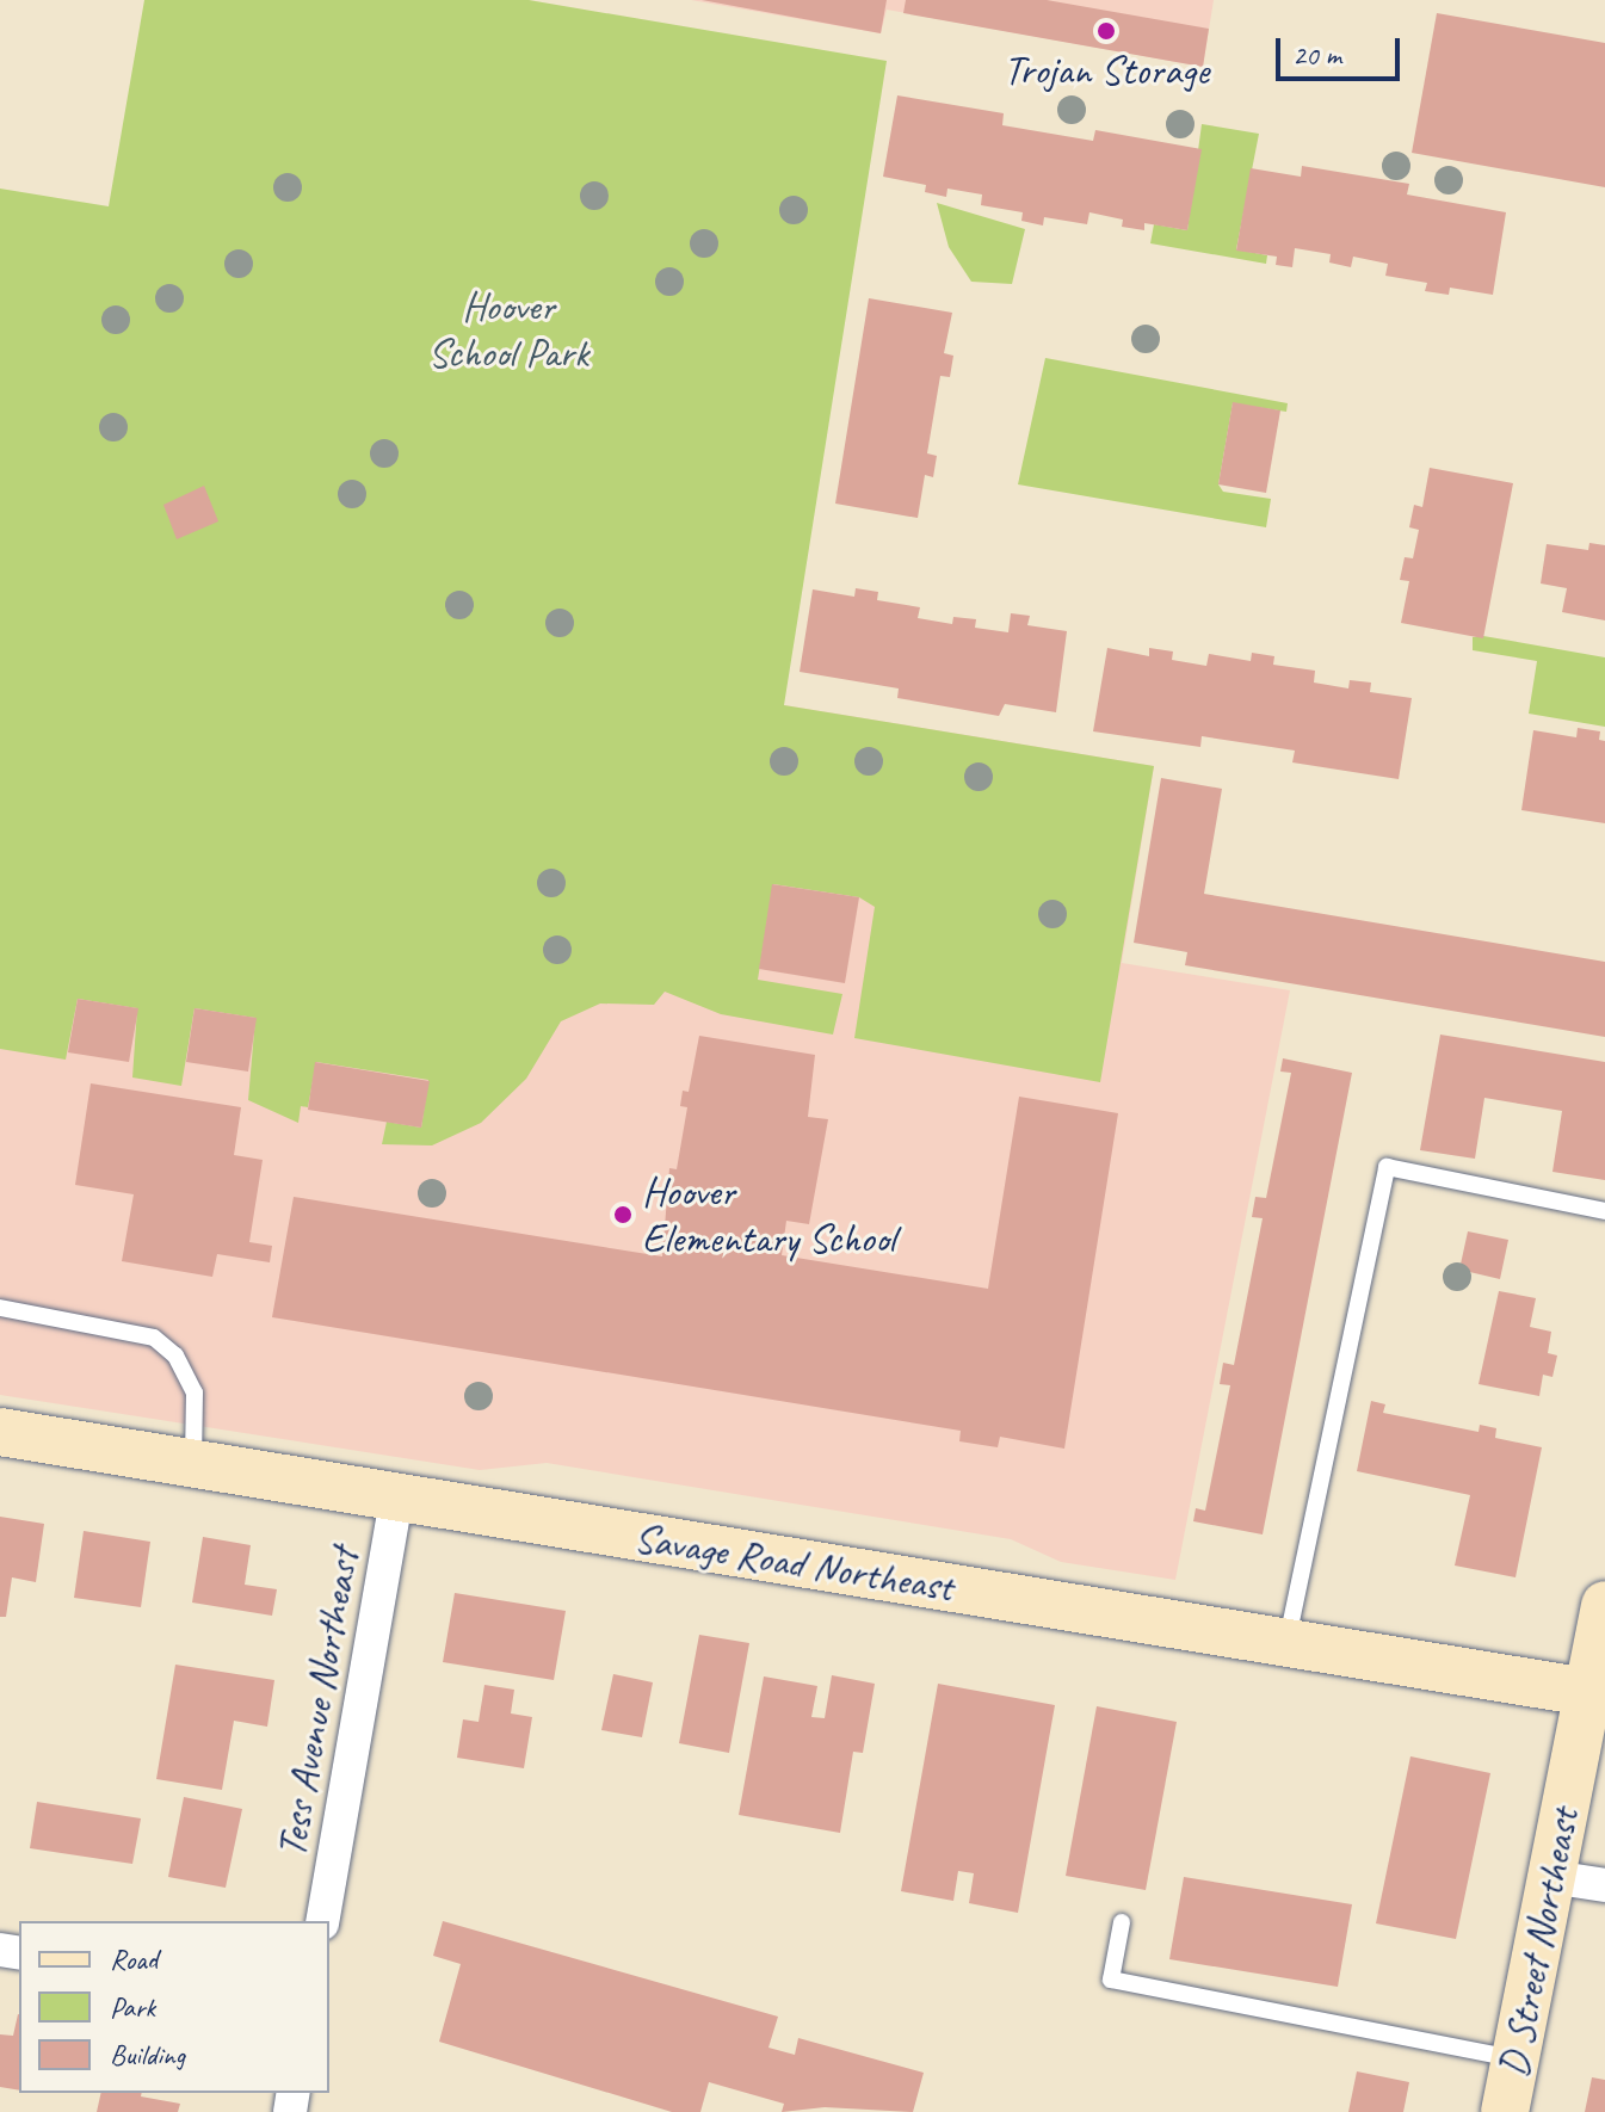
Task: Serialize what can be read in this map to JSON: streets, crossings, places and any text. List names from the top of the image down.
{
  "streets": {
    "street": ["Savage Road Northeast", "Tess Avenue Northeast", "D Street Northeast"]
  },
  "crossings": [
    ["Savage Road Northeast", "Tess Avenue Northeast"],
    ["Savage Road Northeast", "D Street Northeast"]
  ],
  "parks": ["Hoover School Park"],
  "places": ["Trojan Storage", "Hoover Elementary School"],
  "legend": ["Road", "Park", "Building"],
  "scale_bar": "20 m"
}
